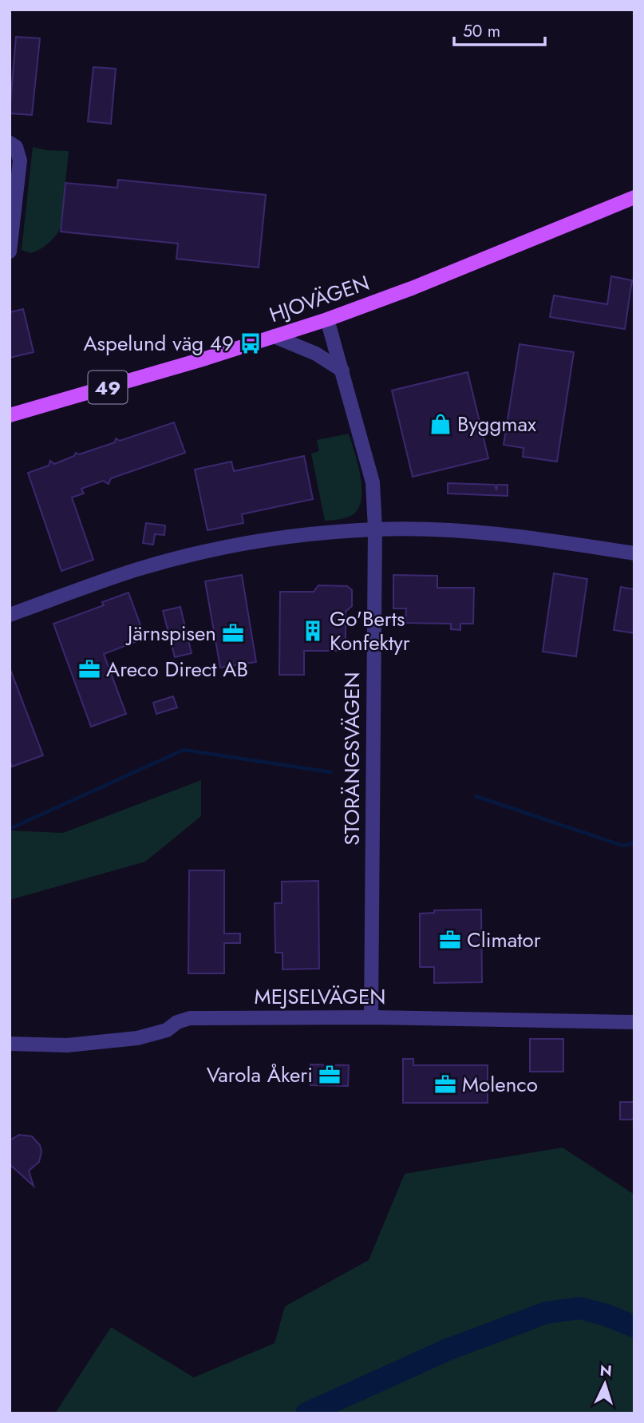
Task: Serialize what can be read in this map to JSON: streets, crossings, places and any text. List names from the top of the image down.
{
  "streets": {
    "main road": ["HJOVÄGEN", "49"],
    "street": ["STORÄNGSVÄGEN", "MEJSELVÄGEN"]
  },
  "crossings": [
    ["HJOVÄGEN", "STORÄNGSVÄGEN"],
    ["STORÄNGSVÄGEN", "MEJSELVÄGEN"]
  ],
  "places": {
    "bus stop": ["Aspelund väg 49"],
    "shop": ["Byggmax"],
    "building": ["Go'Berts Konfektyr"],
    "office": [
      "Järnspisen",
      "Areco Direct AB",
      "Climator",
      "Varola Åkeri",
      "Molenco"
    ]
  },
  "scale_bar": "50 m",
  "north": "top"
}
